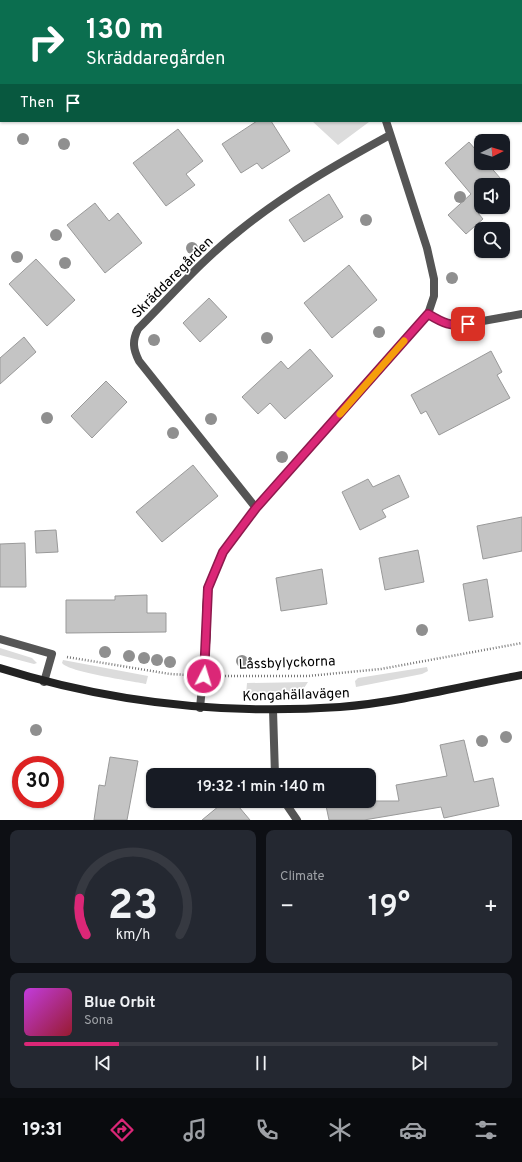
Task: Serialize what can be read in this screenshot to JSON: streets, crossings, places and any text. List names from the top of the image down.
{
  "streets": {
    "street": ["Skräddaregården", "Kongahällavägen"],
    "path": ["Låssbylyckorna"]
  },
  "north": "right",
  "page": {
    "turn": ["130 m", "Skräddaregården"],
    "then": "Then",
    "limit": "30",
    "trip": "19:32 · 1 min · 140 m",
    "tile": "Climate",
    "heat": ["−", "19°", "+"],
    "song": ["Blue Orbit", "Sona"],
    "tabs": "19:31",
    "gauge": ["23", "km/h"]
  }
}
